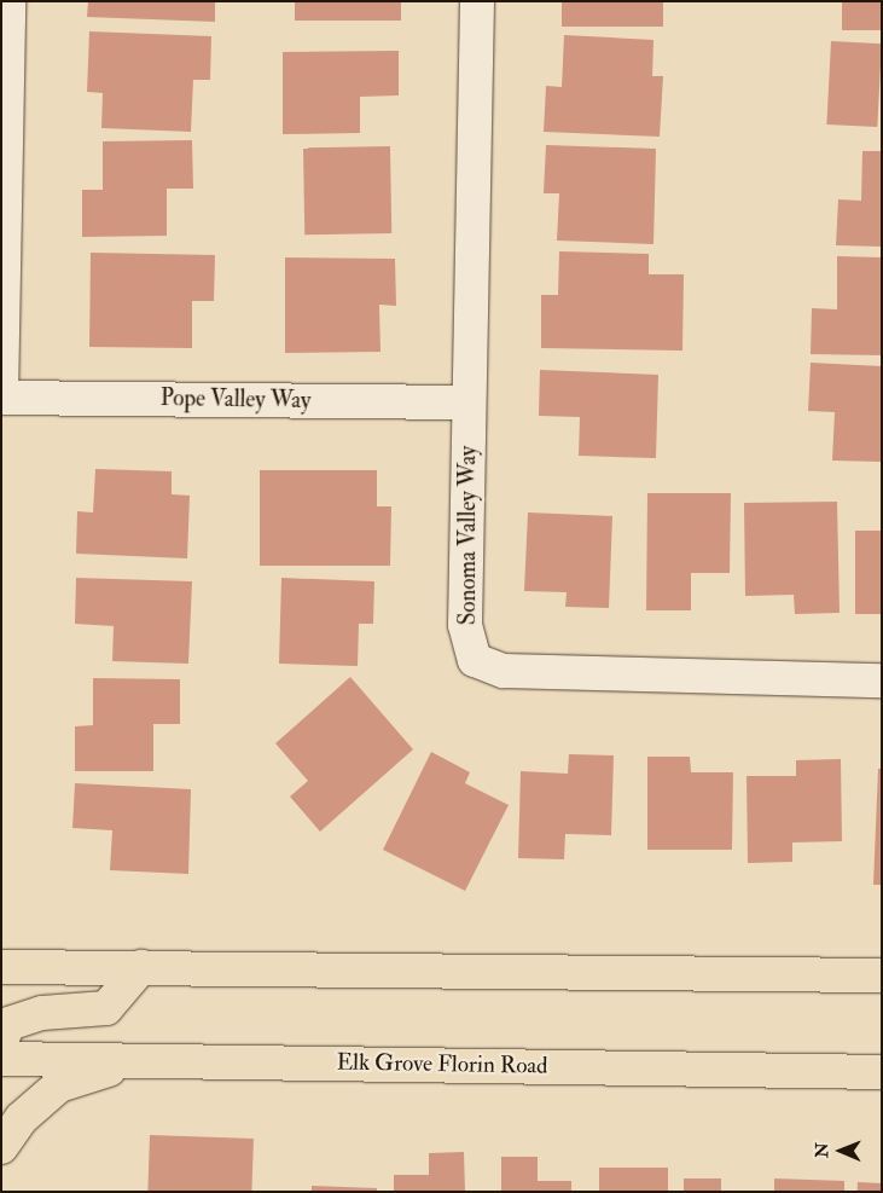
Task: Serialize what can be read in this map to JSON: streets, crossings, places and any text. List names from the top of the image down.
{
  "streets": {
    "main road": ["Elk Grove Florin Road"],
    "street": ["Pope Valley Way", "Sonoma Valley Way"]
  },
  "crossings": [
    ["Pope Valley Way", "Sonoma Valley Way"]
  ],
  "north": "left"
}
